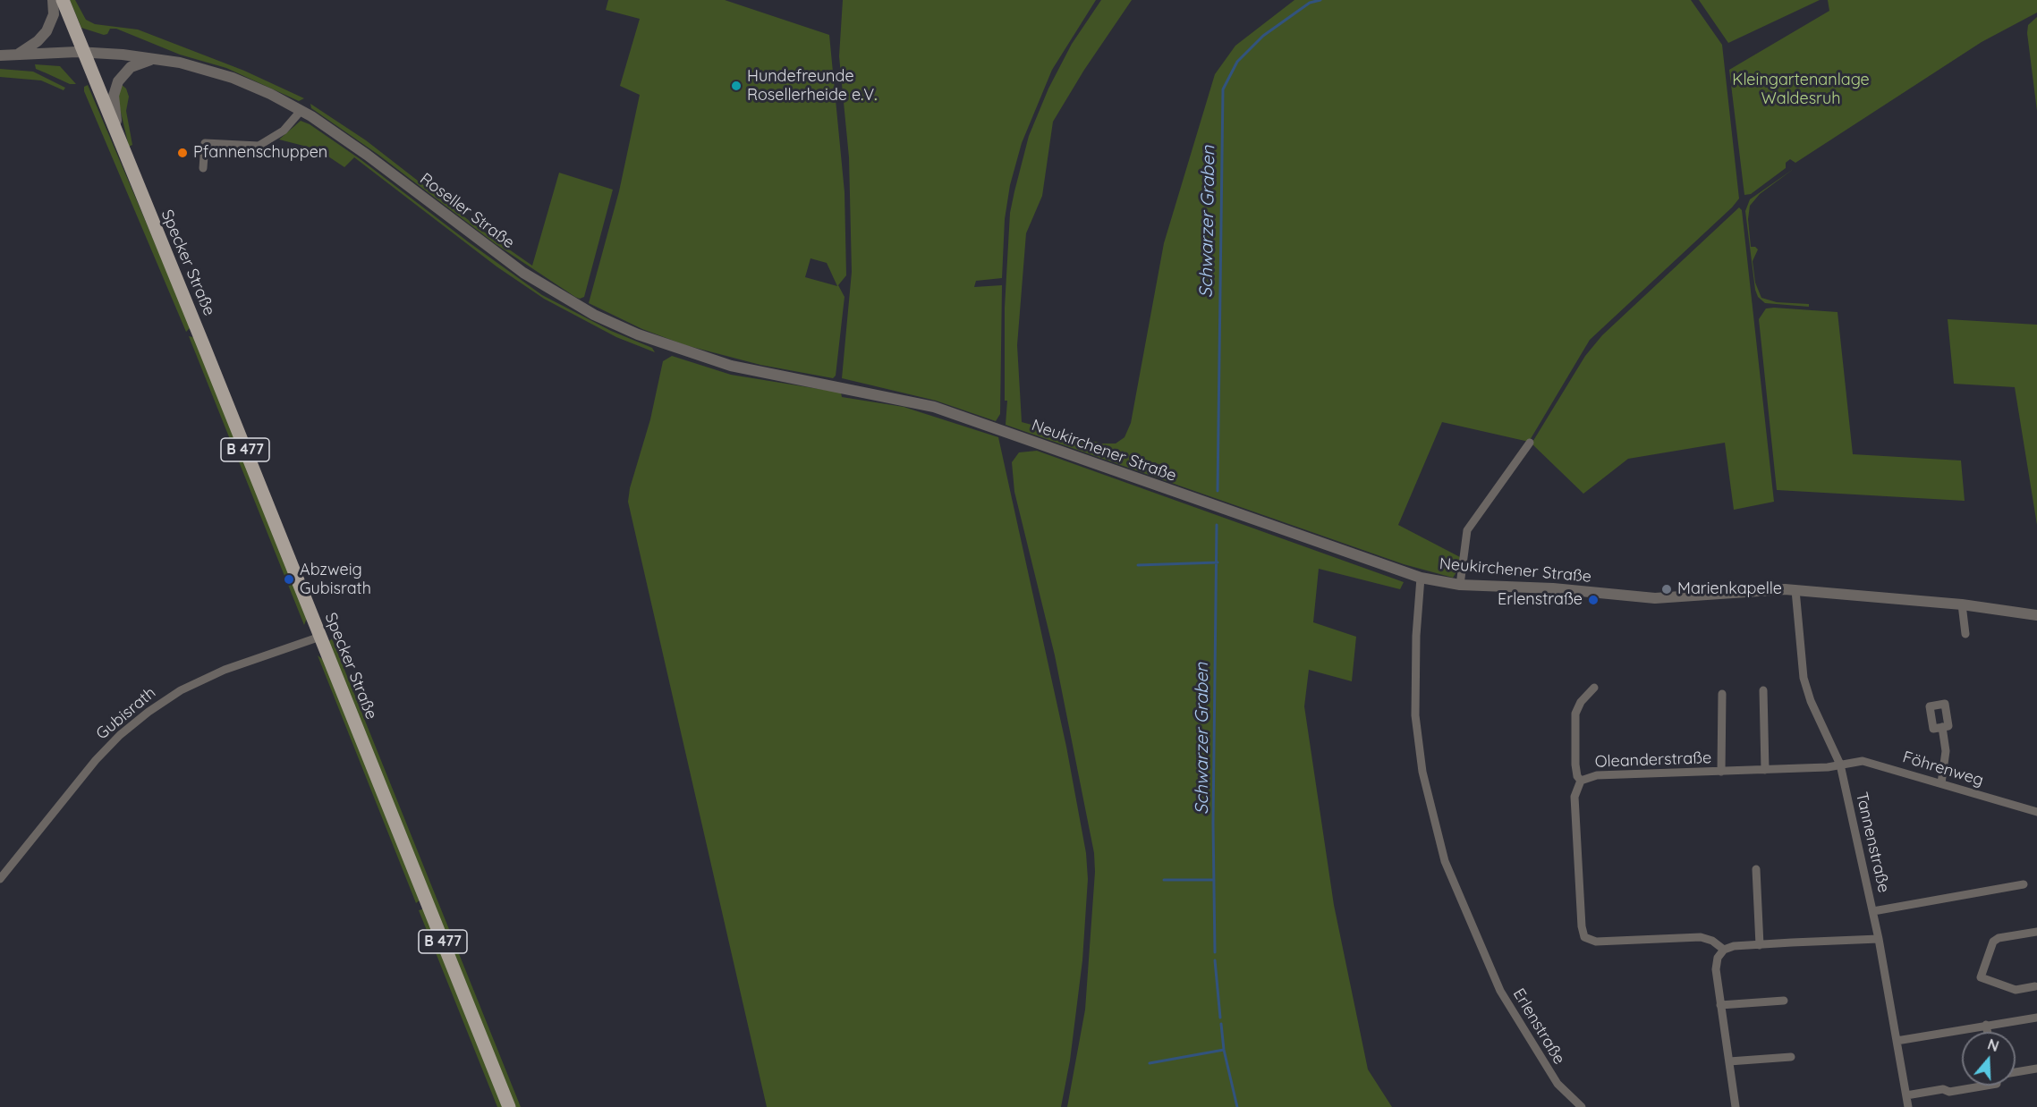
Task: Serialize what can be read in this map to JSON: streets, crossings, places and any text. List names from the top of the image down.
{
  "streets": {
    "main road": ["Specker Straße", "B 477"],
    "street": [
      "Roseller Straße",
      "Neukirchener Straße",
      "Gubisrath",
      "Oleanderstraße",
      "Föhrenweg",
      "Tannenstraße",
      "Erlenstraße"
    ]
  },
  "crossings": [
    ["Roseller Straße", "Specker Straße"],
    ["Roseller Straße", "Neukirchener Straße"],
    ["Specker Straße", "Gubisrath"],
    ["Neukirchener Straße", "Tannenstraße"],
    ["Neukirchener Straße", "Erlenstraße"],
    ["Oleanderstraße", "Föhrenweg"],
    ["Oleanderstraße", "Tannenstraße"],
    ["Föhrenweg", "Tannenstraße"]
  ],
  "water": ["Schwarzer Graben"],
  "parks": ["Kleingartenanlage Waldesruh"],
  "places": [
    "Hundefreunde Rosellerheide e.V.",
    "Pfannenschuppen",
    "Abzweig Gubisrath",
    "Marienkapelle",
    "Erlenstraße"
  ],
  "north": "top"
}
